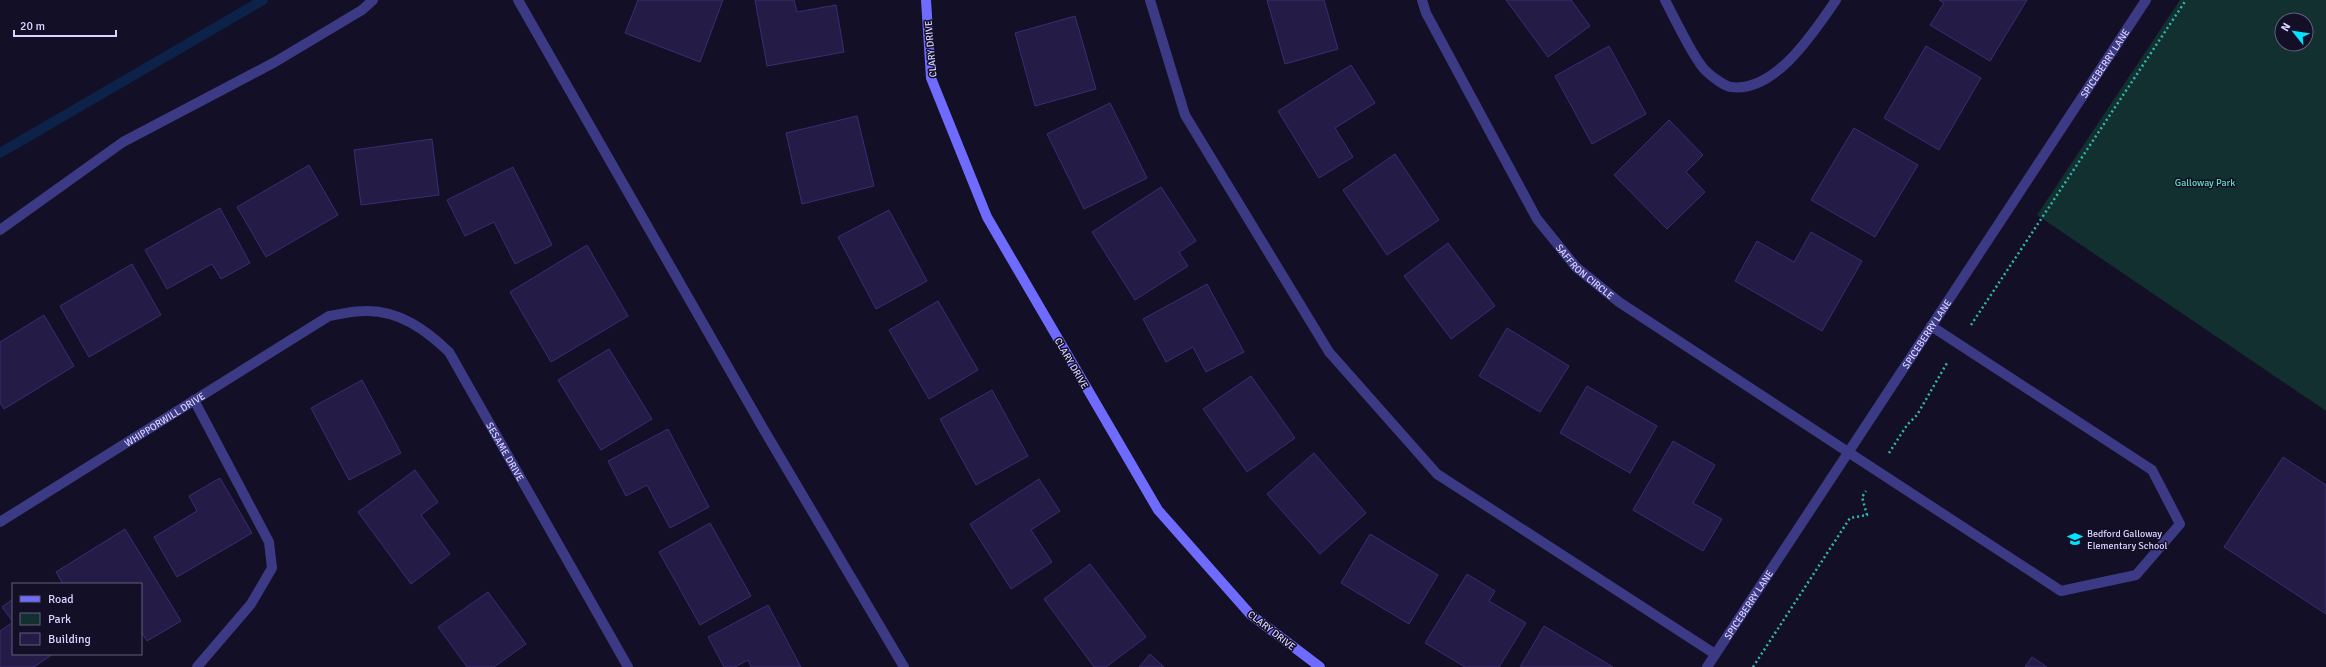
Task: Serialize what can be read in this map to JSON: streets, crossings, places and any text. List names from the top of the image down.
{
  "streets": {
    "street": [
      "CLARY DRIVE",
      "SPICEBERRY LANE",
      "SAFFRON CIRCLE",
      "WHIPPORWILL DRIVE",
      "SESAME DRIVE"
    ]
  },
  "crossings": [
    ["SPICEBERRY LANE", "SAFFRON CIRCLE"],
    ["WHIPPORWILL DRIVE", "SESAME DRIVE"]
  ],
  "parks": ["Galloway Park"],
  "places": {
    "school or university": ["Bedford Galloway Elementary School"]
  },
  "legend": ["Road", "Park", "Building"],
  "scale_bar": "20 m",
  "north": "top left"
}
